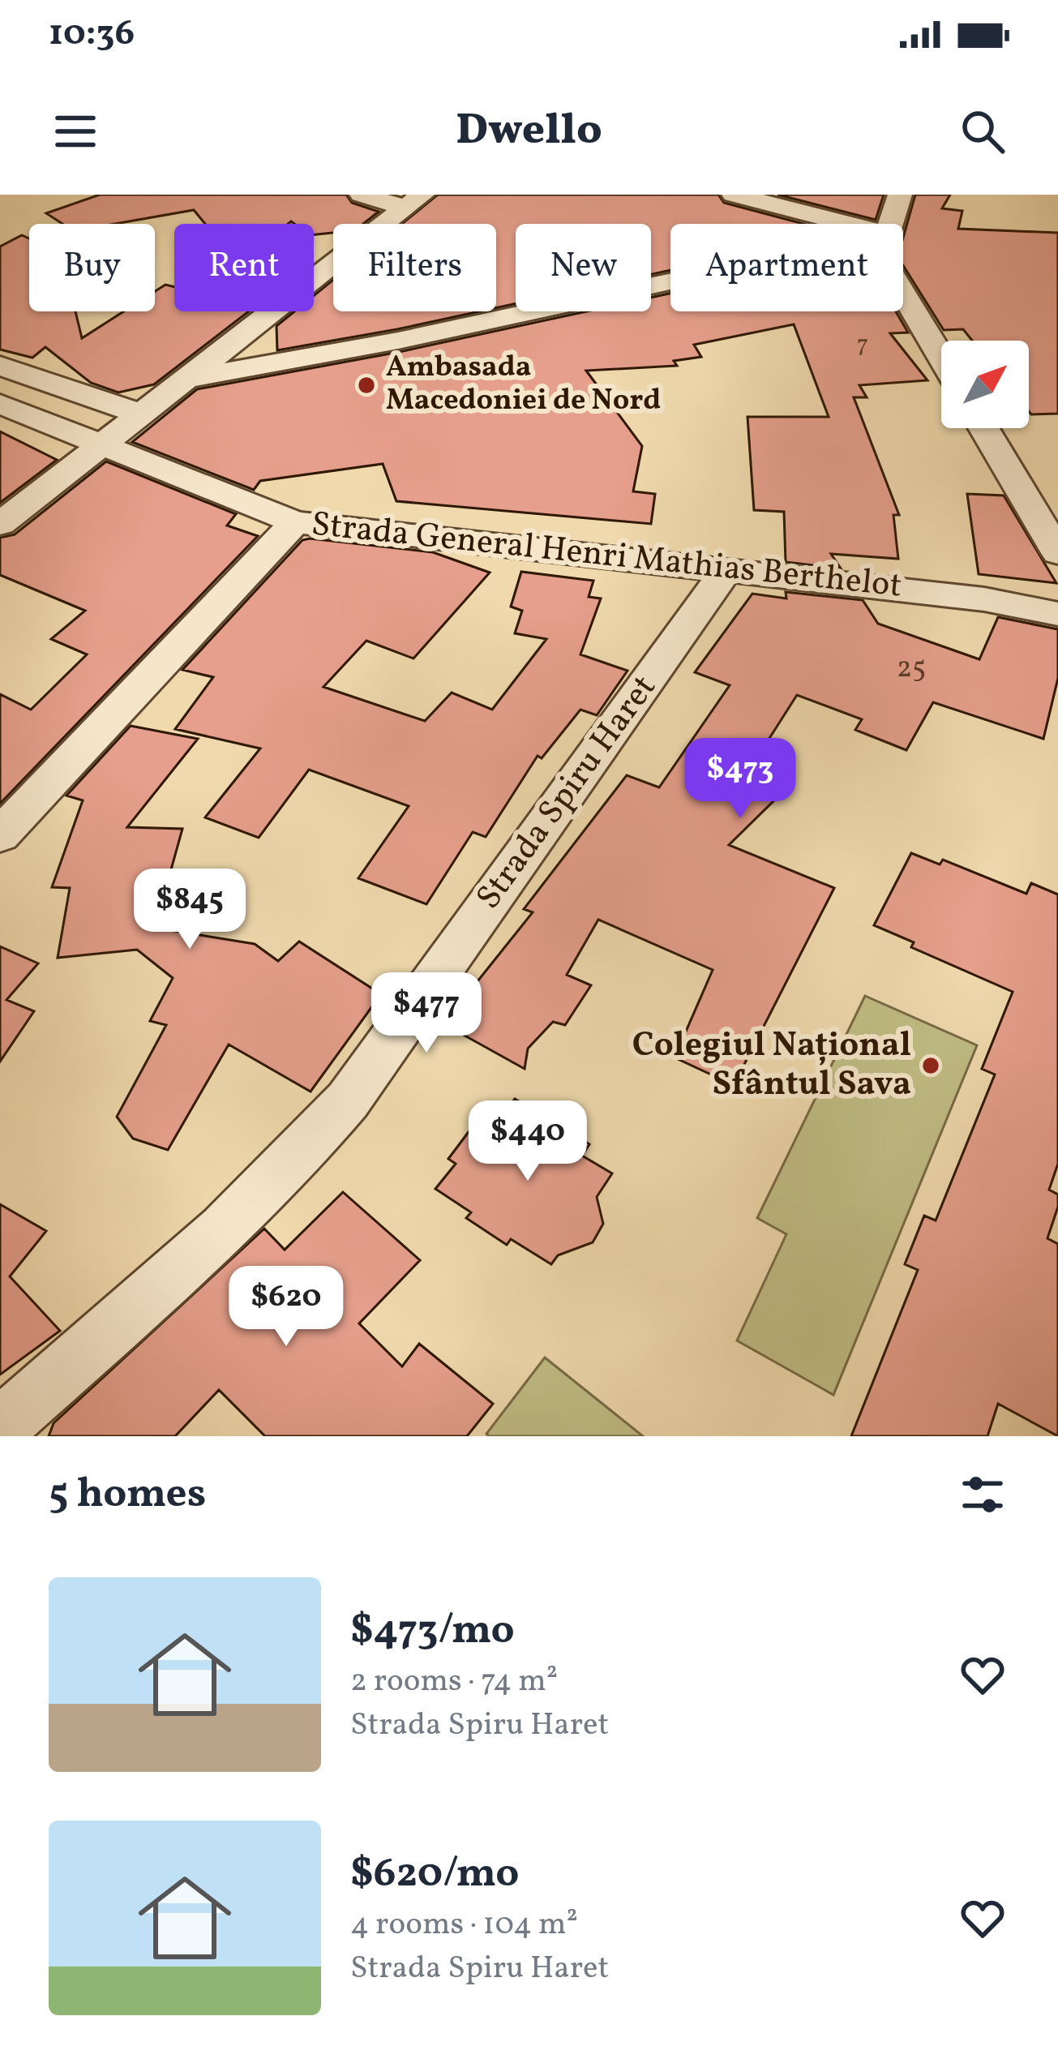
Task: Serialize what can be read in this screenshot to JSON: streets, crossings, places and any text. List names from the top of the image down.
{
  "streets": {
    "street": ["Strada General Henri Mathias Berthelot", "Strada Spiru Haret"]
  },
  "crossings": [
    ["Strada General Henri Mathias Berthelot", "Strada Spiru Haret"]
  ],
  "places": ["Ambasada Macedoniei de Nord", "Colegiul Național Sfântul Sava"],
  "house_numbers": ["7", "25"],
  "north": "top right",
  "page": {
    "status": "10:36",
    "header": "Dwello",
    "chip": [
      "Buy",
      "Rent",
      "Filters",
      "New",
      "Apartment"
    ],
    "price": [
      "$473",
      "$845",
      "$477",
      "$440",
      "$620"
    ],
    "heading": "5 homes",
    "list": [
      {
        "name": "$473/mo",
        "note": "2 rooms · 74 m² · Strada Spiru Haret"
      },
      {
        "name": "$620/mo",
        "note": "4 rooms · 104 m² · Strada Spiru Haret"
      }
    ]
  }
}
